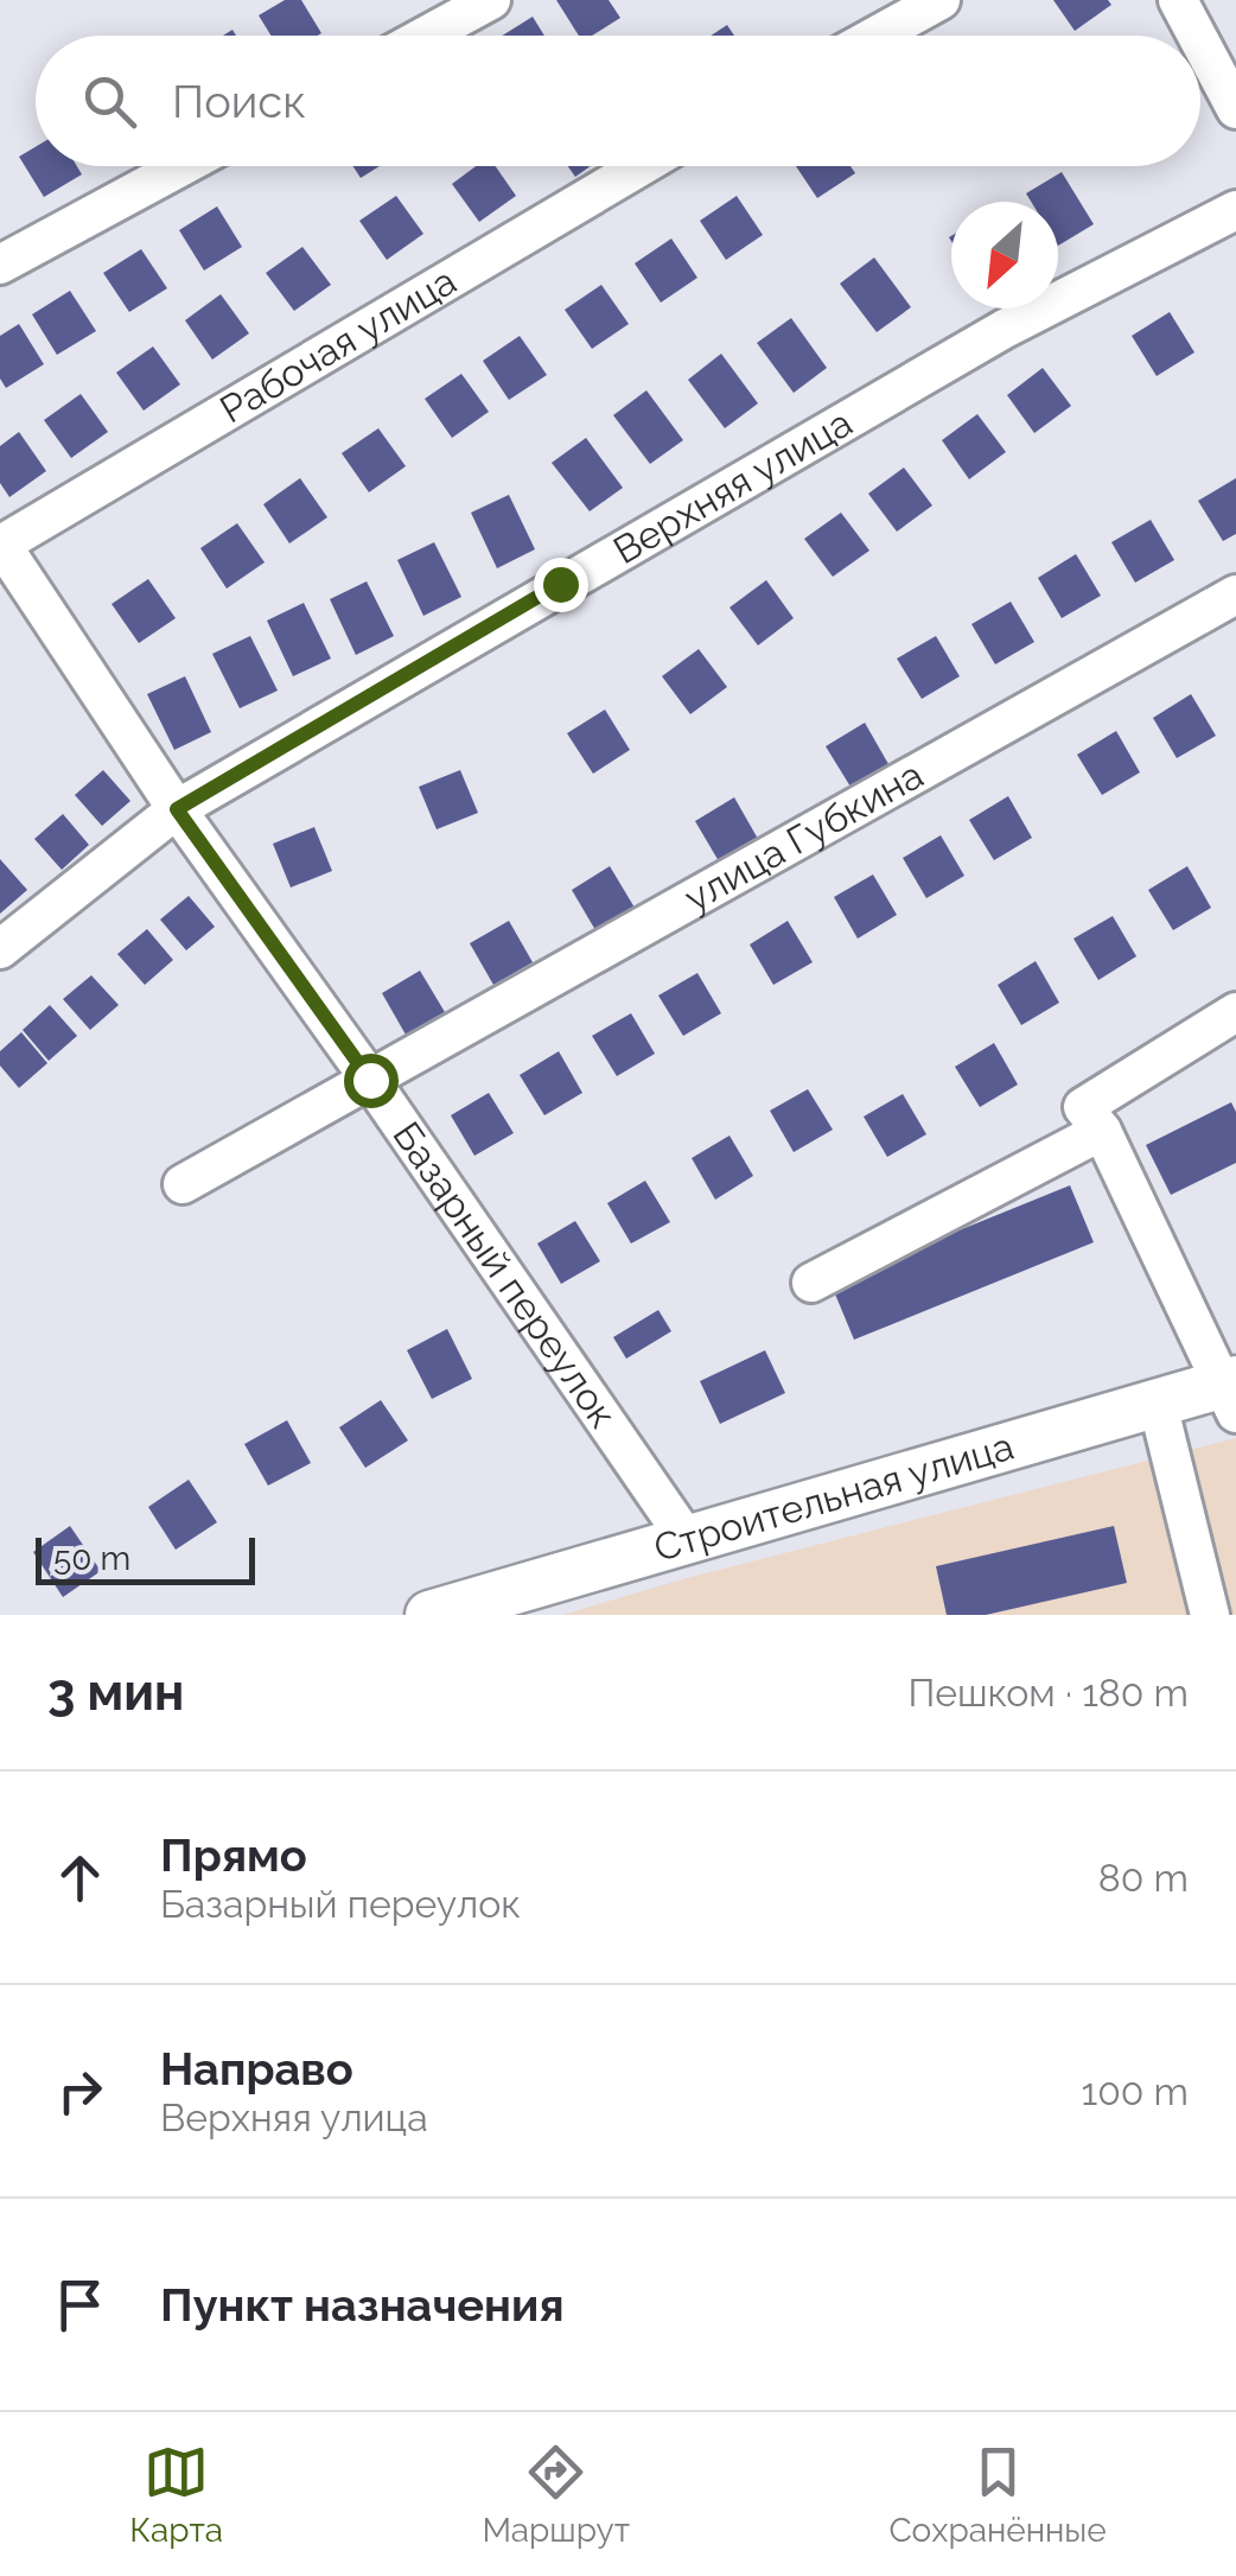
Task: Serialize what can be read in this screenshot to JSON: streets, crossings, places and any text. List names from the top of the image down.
{
  "streets": {
    "main road": ["Строительная улица"],
    "street": [
      "Рабочая улица",
      "Верхняя улица",
      "улица Губкина",
      "Базарный переулок"
    ]
  },
  "crossings": [
    ["Рабочая улица", "Базарный переулок"],
    ["Верхняя улица", "Базарный переулок"],
    ["улица Губкина", "Базарный переулок"],
    ["Базарный переулок", "Строительная улица"]
  ],
  "scale_bar": "50 m",
  "north": "bottom left",
  "page": {
    "search": "Поиск",
    "scale": "50 m",
    "heading": ["3 мин", "Пешком · 180 m"],
    "list": [
      ["Прямо", "Базарный переулок", "80 m"],
      ["Направо", "Верхняя улица", "100 m"],
      "Пункт назначения"
    ],
    "nav": ["Карта", "Маршрут", "Сохранённые"]
  }
}
